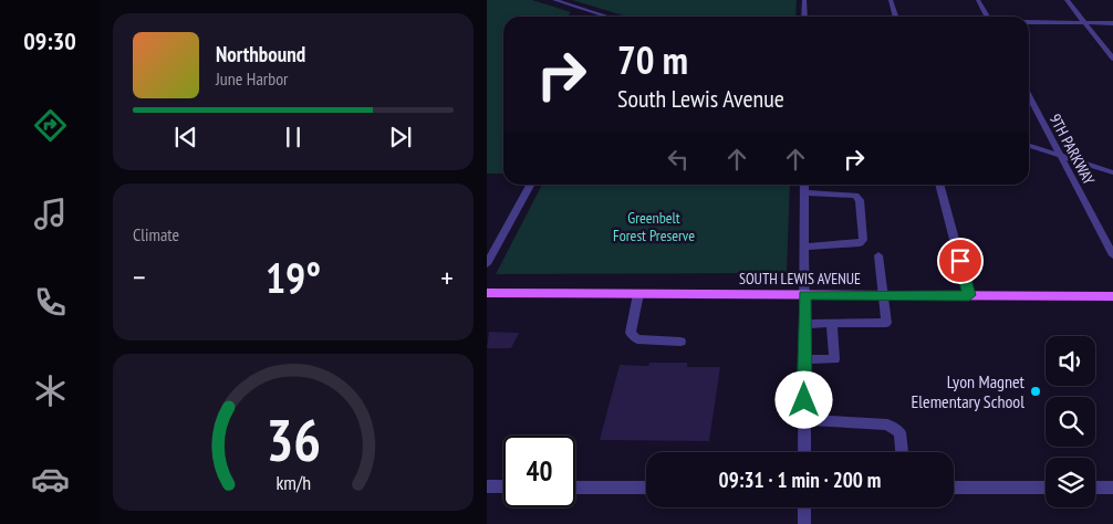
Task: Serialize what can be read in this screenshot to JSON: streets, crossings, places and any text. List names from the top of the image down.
{
  "streets": {
    "main road": ["SOUTH LEWIS AVENUE"],
    "street": ["9TH PARKWAY"]
  },
  "parks": ["Greenbelt Forest Preserve"],
  "places": ["Lyon Magnet Elementary School"],
  "page": {
    "tabs": "09:30",
    "turn": ["70 m", "South Lewis Avenue"],
    "song": ["Northbound", "June Harbor"],
    "tile": "Climate",
    "heat": ["−", "19°", "+"],
    "limit": "40",
    "trip": "09:31 · 1 min · 200 m",
    "gauge": ["36", "km/h"]
  }
}
